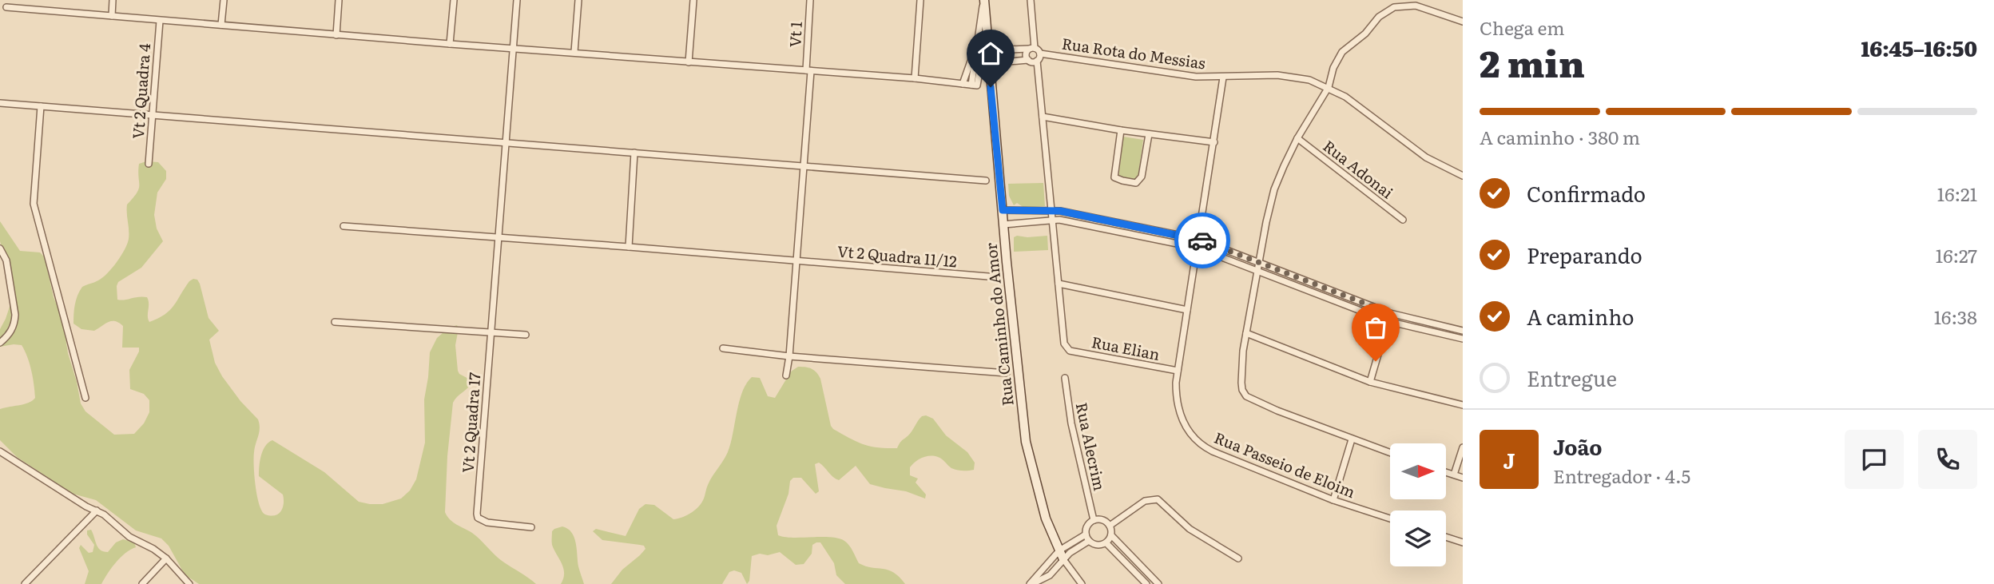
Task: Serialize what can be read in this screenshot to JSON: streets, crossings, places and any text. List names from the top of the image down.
{
  "streets": {
    "street": [
      "Vt 1",
      "Rua Rota do Messias",
      "Vt 2 Quadra 4",
      "Rua Adonai",
      "Vt 2 Quadra 11/12",
      "Rua Caminho do Amor",
      "Rua Elian",
      "Vt 2 Quadra 17",
      "Rua Alecrim",
      "Rua Passeio de Eloim"
    ]
  },
  "crossings": [
    ["Vt 1", "Vt 2 Quadra 11/12"],
    ["Rua Rota do Messias", "Rua Passeio de Eloim"],
    ["Vt 2 Quadra 11/12", "Vt 2 Quadra 17"],
    ["Rua Elian", "Rua Passeio de Eloim"]
  ],
  "north": "right",
  "page": {
    "heading": ["2 min", "Chega em", "16:45–16:50"],
    "panel": ["João", "Entregador · 4.5"],
    "bar": "A caminho · 380 m",
    "list": [
      ["Confirmado", "16:21"],
      ["Preparando", "16:27"],
      ["A caminho", "16:38"],
      "Entregue"
    ],
    "round": "J"
  }
}
